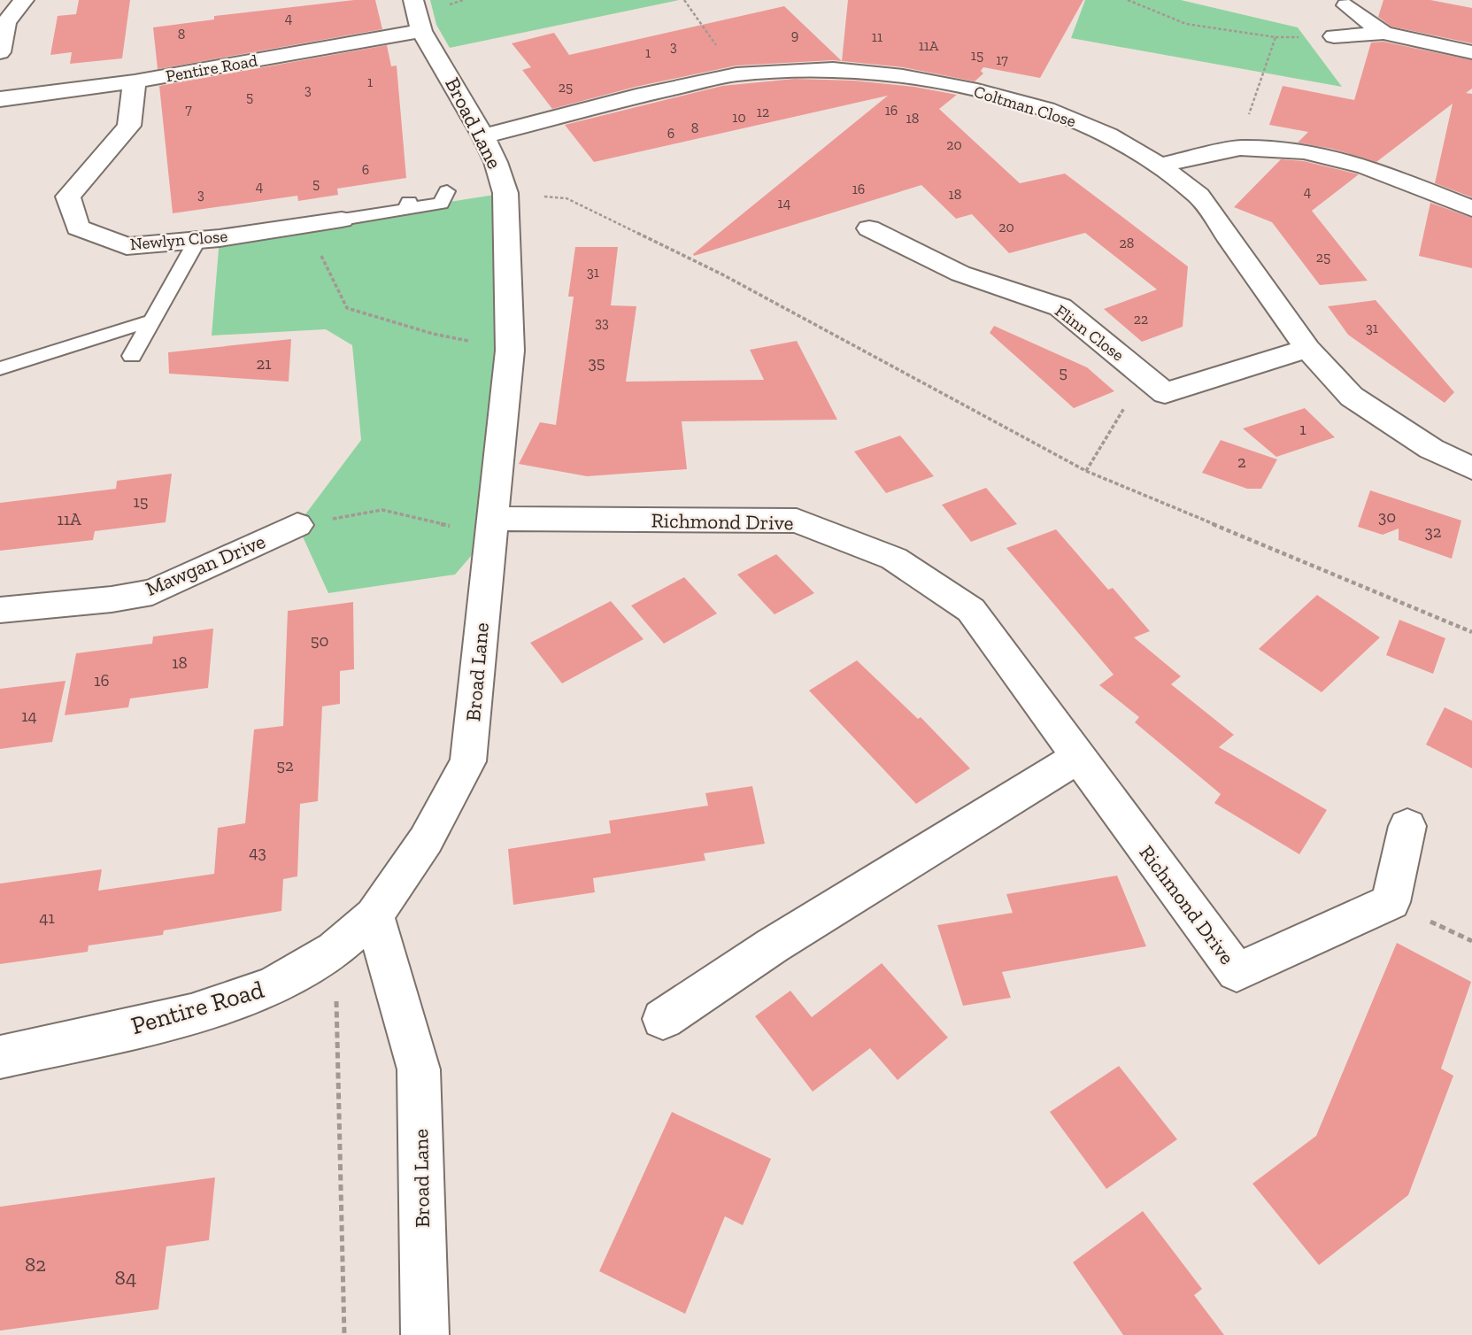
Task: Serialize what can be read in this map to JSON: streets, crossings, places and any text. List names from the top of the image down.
{
  "streets": {
    "street": [
      "Pentire Road",
      "Coltman Close",
      "Broad Lane",
      "Newlyn Close",
      "Flinn Close",
      "Richmond Drive",
      "Mawgan Drive"
    ]
  },
  "crossings": [
    ["Pentire Road", "Broad Lane"],
    ["Pentire Road", "Newlyn Close"],
    ["Coltman Close", "Broad Lane"],
    ["Broad Lane", "Richmond Drive"]
  ],
  "house_numbers": [
    "4",
    "8",
    "9",
    "11",
    "11A",
    "3",
    "1",
    "15",
    "17",
    "1",
    "25",
    "3",
    "5",
    "7",
    "16",
    "12",
    "10",
    "18",
    "8",
    "6",
    "20",
    "6",
    "5",
    "4",
    "16",
    "4",
    "3",
    "18",
    "14",
    "20",
    "28",
    "25",
    "31",
    "22",
    "33",
    "31",
    "35",
    "21",
    "5",
    "1",
    "2",
    "15",
    "30",
    "11A",
    "32",
    "50",
    "18",
    "16",
    "14",
    "52",
    "43",
    "41",
    "82",
    "84"
  ]
}
